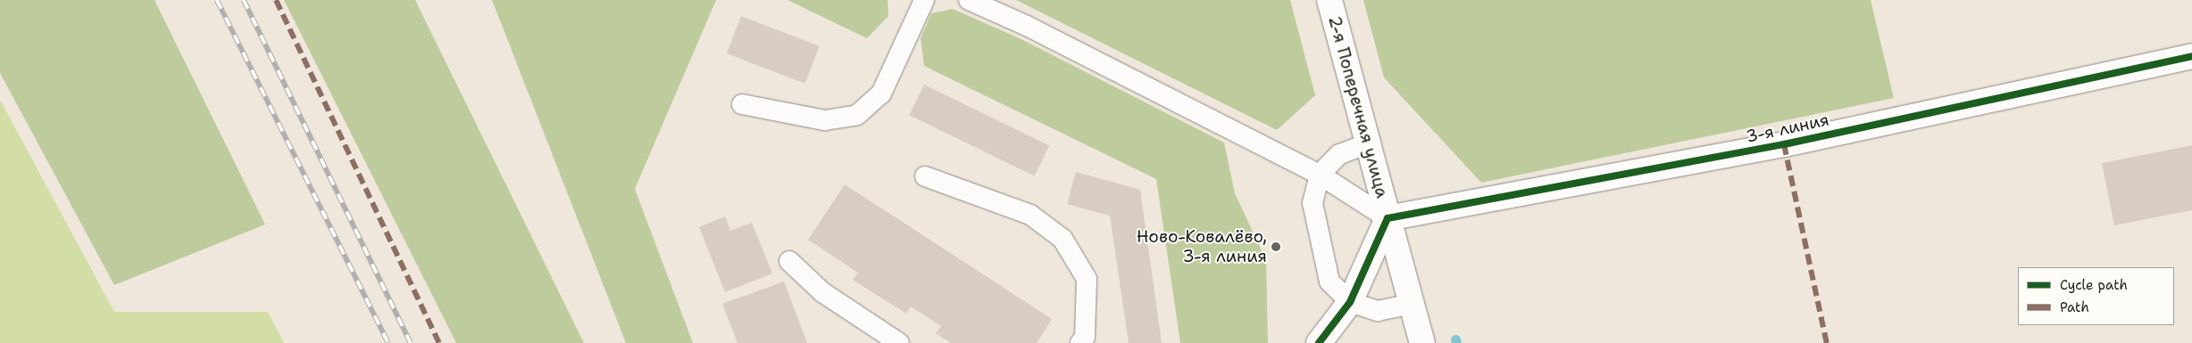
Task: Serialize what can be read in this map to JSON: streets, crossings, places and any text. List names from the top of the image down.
{
  "streets": {
    "street": ["2-я Поперечная улица", "3-я линия"]
  },
  "crossings": [
    ["2-я Поперечная улица", "3-я линия"]
  ],
  "places": ["Ново-Ковалёво, 3-я линия"],
  "legend": ["Cycle path", "Path"]
}
